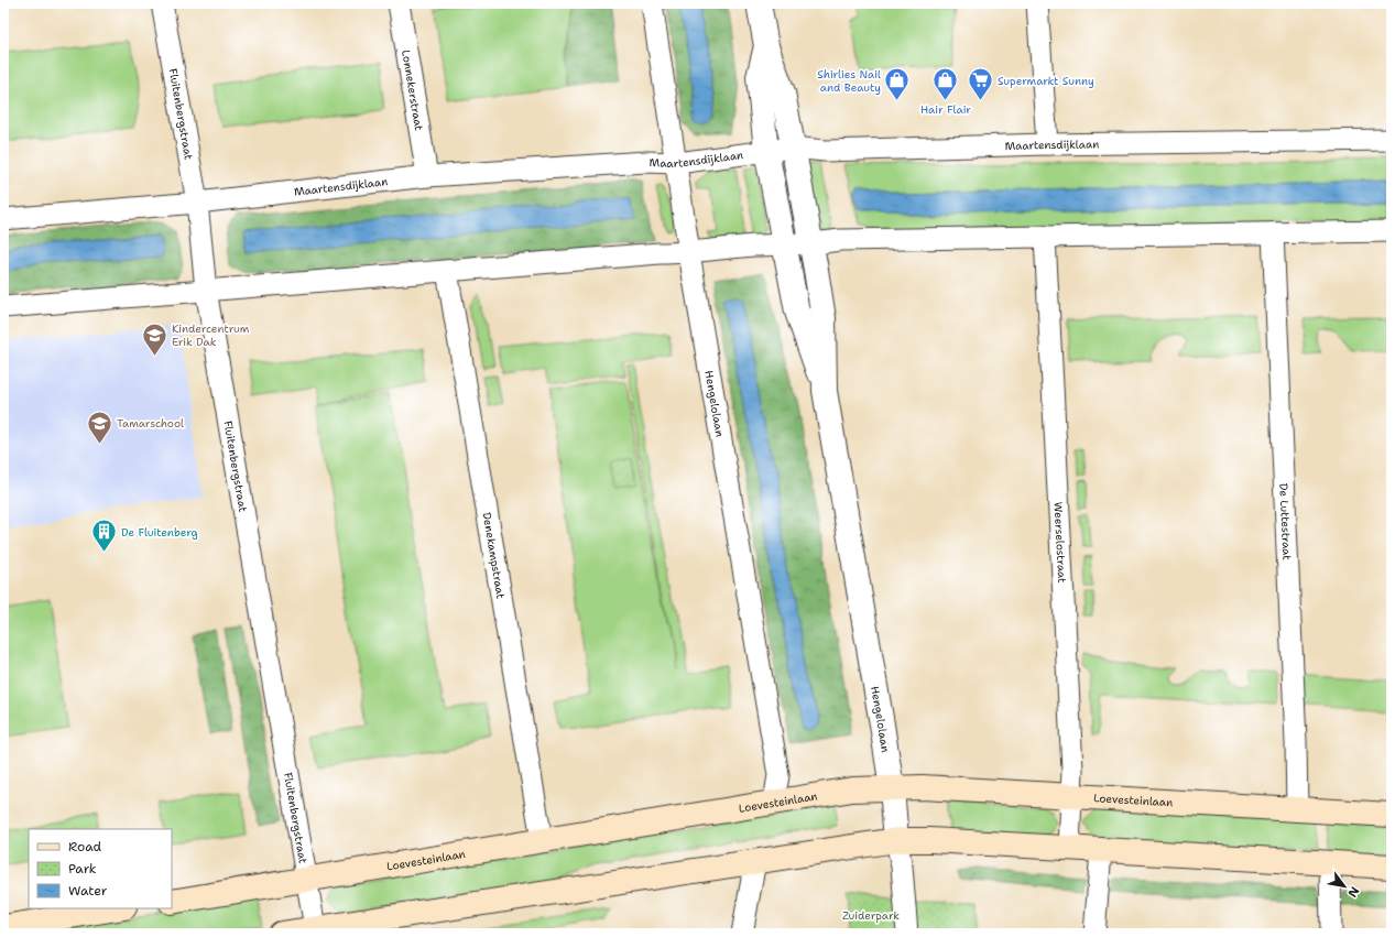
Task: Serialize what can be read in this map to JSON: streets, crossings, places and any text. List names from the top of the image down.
{
  "streets": {
    "main road": ["Loevesteinlaan"],
    "street": [
      "Lonnekerstraat",
      "Fluitenbergstraat",
      "Maartensdijklaan",
      "Hengelolaan",
      "De Luttestraat",
      "Weerselostraat",
      "Denekampstraat"
    ]
  },
  "crossings": [
    ["Lonnekerstraat", "Maartensdijklaan"],
    ["Fluitenbergstraat", "Maartensdijklaan"],
    ["Fluitenbergstraat", "Loevesteinlaan"],
    ["Maartensdijklaan", "Hengelolaan"],
    ["Hengelolaan", "Loevesteinlaan"],
    ["De Luttestraat", "Loevesteinlaan"],
    ["Weerselostraat", "Loevesteinlaan"],
    ["Denekampstraat", "Loevesteinlaan"]
  ],
  "parks": ["Zuiderpark"],
  "places": {
    "shop": ["Shirlies Nail and Beauty", "Hair Flair"],
    "supermarket": ["Supermarkt Sunny"],
    "school or university": ["Kindercentrum Erik Dak", "Tamarschool"],
    "building": ["De Fluitenberg"]
  },
  "legend": ["Road", "Park", "Water"],
  "north": "bottom right"
}
